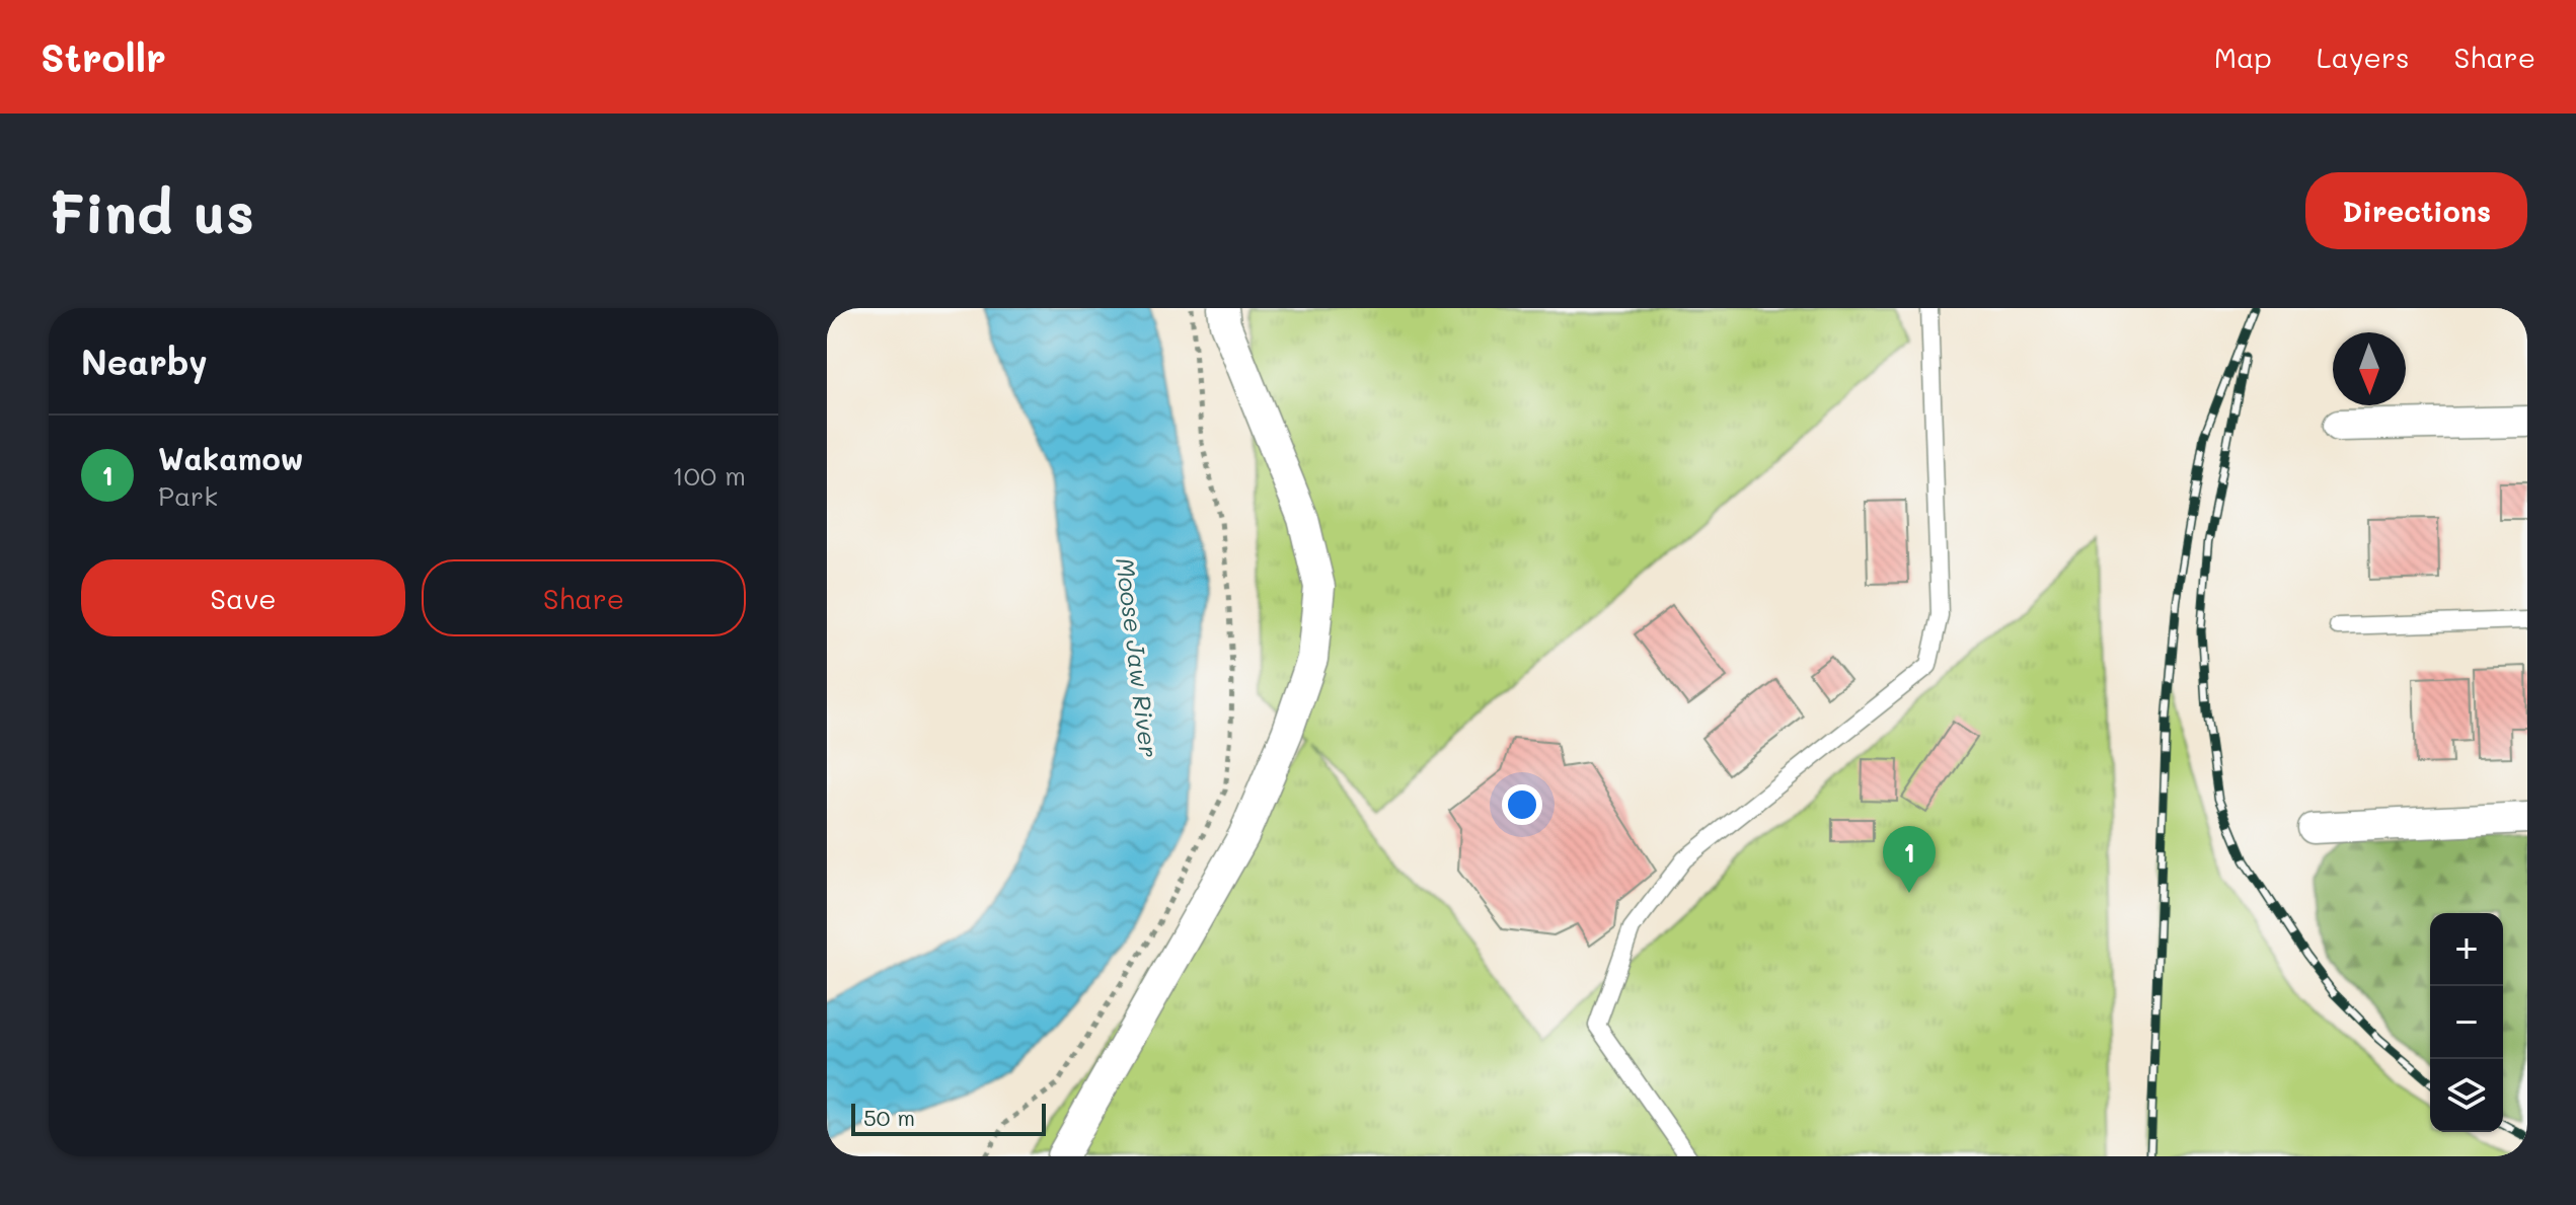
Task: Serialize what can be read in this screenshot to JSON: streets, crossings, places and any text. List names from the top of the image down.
{
  "water": ["Moose Jaw River"],
  "scale_bar": "50 m",
  "north": "bottom",
  "page": {
    "header": "Strollr",
    "nav": ["Map", "Layers", "Share"],
    "buttons": [
      "Directions",
      ["Save", "Share"]
    ],
    "title": "Find us",
    "heading": "Nearby",
    "list": [
      {
        "mark": "1",
        "name": "Wakamow",
        "note": "Park",
        "value": "100 m"
      }
    ],
    "pins": "1",
    "map_buttons": ["+", "−"],
    "scale": "50 m"
  }
}
